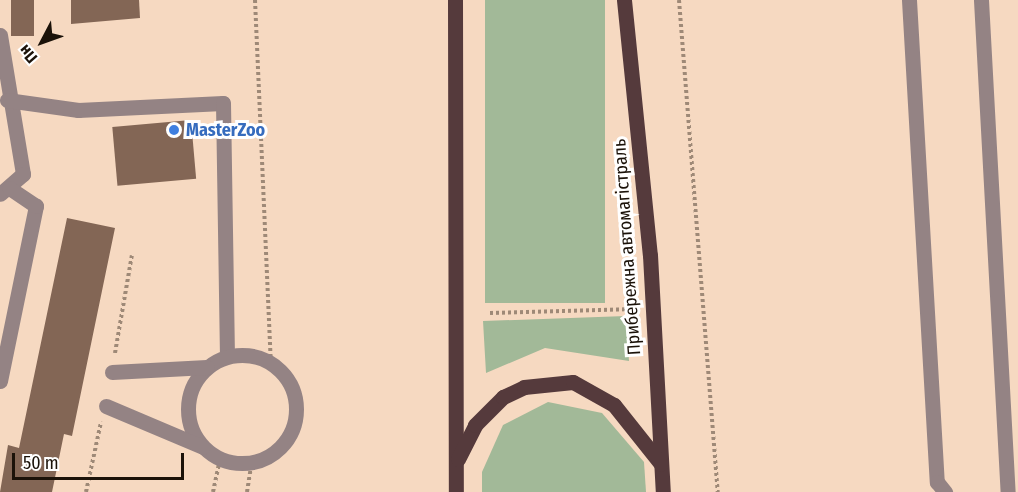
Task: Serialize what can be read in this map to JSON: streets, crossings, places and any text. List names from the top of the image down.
{
  "streets": {
    "main road": ["Прибережна автомагістраль"]
  },
  "places": ["MasterZoo"],
  "scale_bar": "50 m",
  "north": "bottom left"
}
